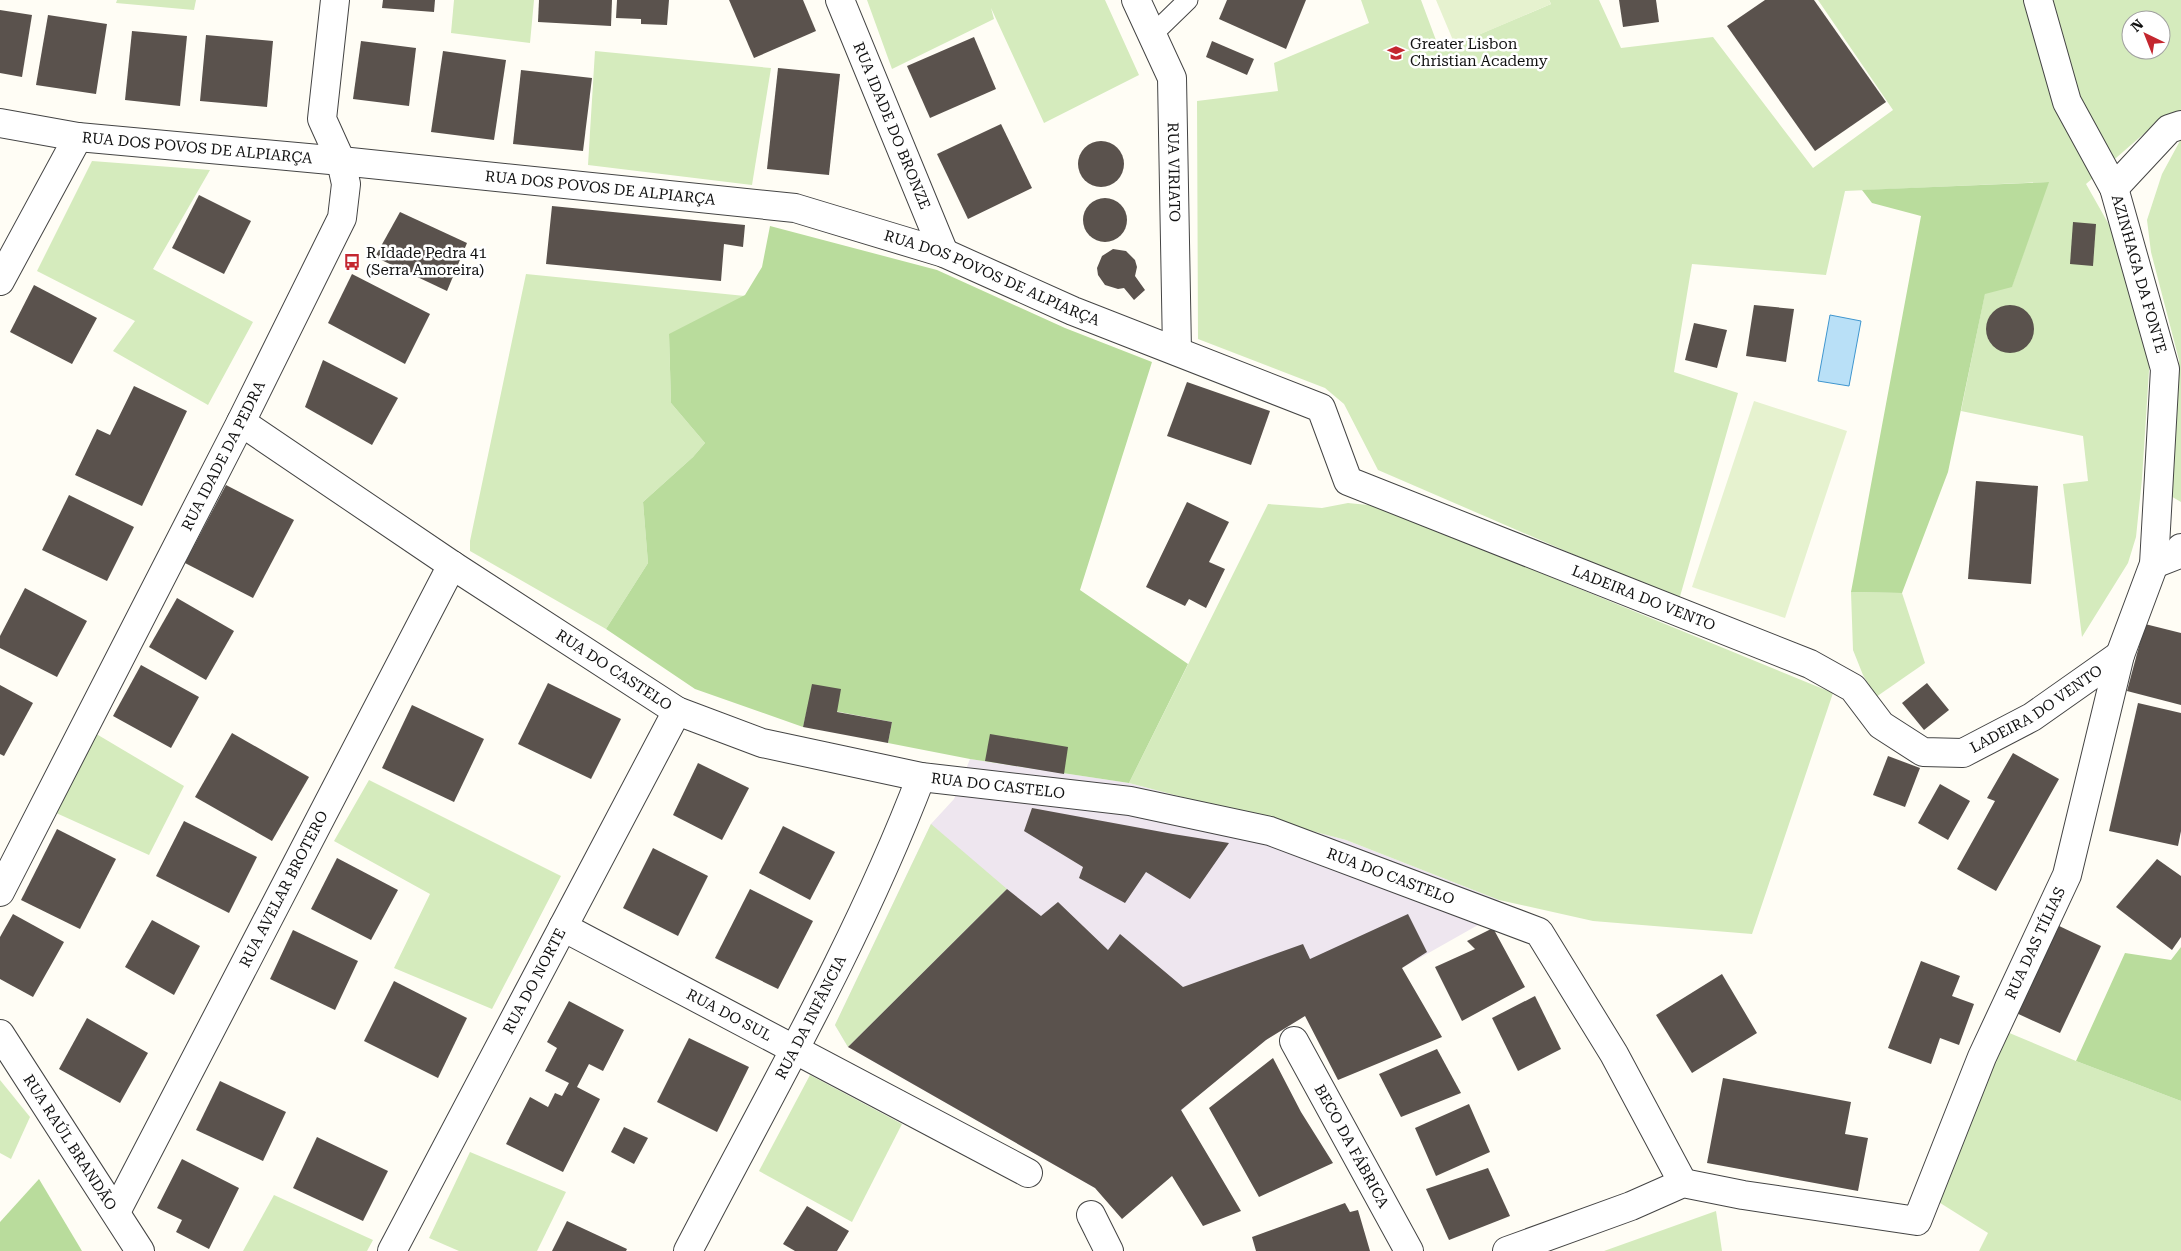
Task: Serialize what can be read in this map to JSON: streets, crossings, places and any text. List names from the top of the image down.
{
  "streets": {
    "street": [
      "RUA IDADE DO BRONZE",
      "RUA DOS POVOS DE ALPIARÇA",
      "RUA VIRIATO",
      "AZINHAGA DA FONTE",
      "RUA IDADE DA PEDRA",
      "LADEIRA DO VENTO",
      "RUA DO CASTELO",
      "RUA AVELAR BROTERO",
      "RUA DAS TÍLIAS",
      "RUA DO NORTE",
      "RUA DO SUL",
      "RUA DA INFÂNCIA",
      "RUA RAÚL BRANDÃO",
      "BECO DA FÁBRICA"
    ]
  },
  "crossings": [
    ["RUA IDADE DO BRONZE", "RUA DOS POVOS DE ALPIARÇA"],
    ["RUA DOS POVOS DE ALPIARÇA", "RUA VIRIATO"],
    ["RUA DOS POVOS DE ALPIARÇA", "RUA IDADE DA PEDRA"],
    ["RUA DOS POVOS DE ALPIARÇA", "LADEIRA DO VENTO"],
    ["RUA VIRIATO", "LADEIRA DO VENTO"],
    ["AZINHAGA DA FONTE", "LADEIRA DO VENTO"],
    ["AZINHAGA DA FONTE", "RUA DAS TÍLIAS"],
    ["RUA IDADE DA PEDRA", "RUA DO CASTELO"],
    ["LADEIRA DO VENTO", "RUA DAS TÍLIAS"],
    ["RUA DO CASTELO", "RUA AVELAR BROTERO"],
    ["RUA DO CASTELO", "RUA DAS TÍLIAS"],
    ["RUA DO CASTELO", "RUA DO NORTE"],
    ["RUA DO CASTELO", "RUA DA INFÂNCIA"],
    ["RUA AVELAR BROTERO", "RUA RAÚL BRANDÃO"],
    ["RUA DO NORTE", "RUA DO SUL"],
    ["RUA DO SUL", "RUA DA INFÂNCIA"]
  ],
  "places": {
    "school or university": ["Greater Lisbon Christian Academy"],
    "bus stop": ["R Idade Pedra 41 (Serra Amoreira)"]
  },
  "north": "top left"
}
